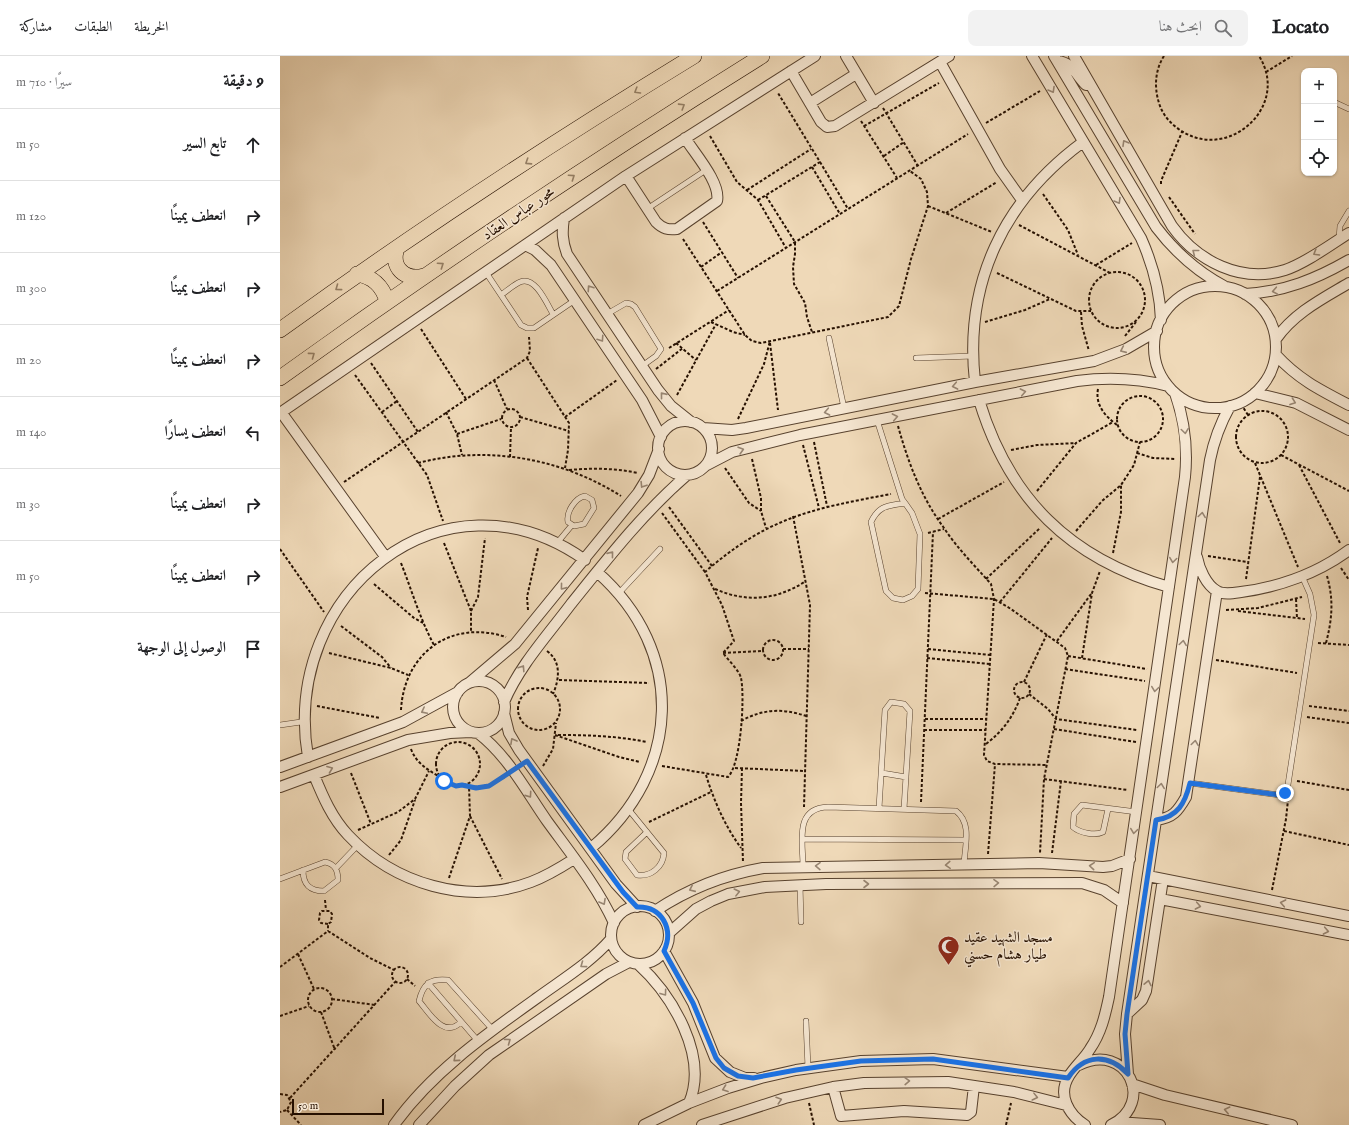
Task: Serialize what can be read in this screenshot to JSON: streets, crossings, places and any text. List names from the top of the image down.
{
  "streets": {
    "main road": ["محور عباس العقاد"]
  },
  "places": {
    "mosque": ["مسجد الشهيد عقيد طيار هشام حسني"]
  },
  "scale_bar": "50 m",
  "page": {
    "header": "Locato",
    "search": "ابحث هنا",
    "nav": ["الخريطة", "الطبقات", "مشاركة"],
    "heading": ["9 دقيقة", "سيرًا · 710 m"],
    "map_buttons": ["+", "−"],
    "list": [
      ["تابع السير", "50 m"],
      ["انعطف يمينًا", "120 m"],
      ["انعطف يمينًا", "300 m"],
      ["انعطف يمينًا", "20 m"],
      ["انعطف يسارًا", "140 m"],
      ["انعطف يمينًا", "30 m"],
      ["انعطف يمينًا", "50 m"],
      "الوصول إلى الوجهة"
    ],
    "scale": "50 m"
  }
}
